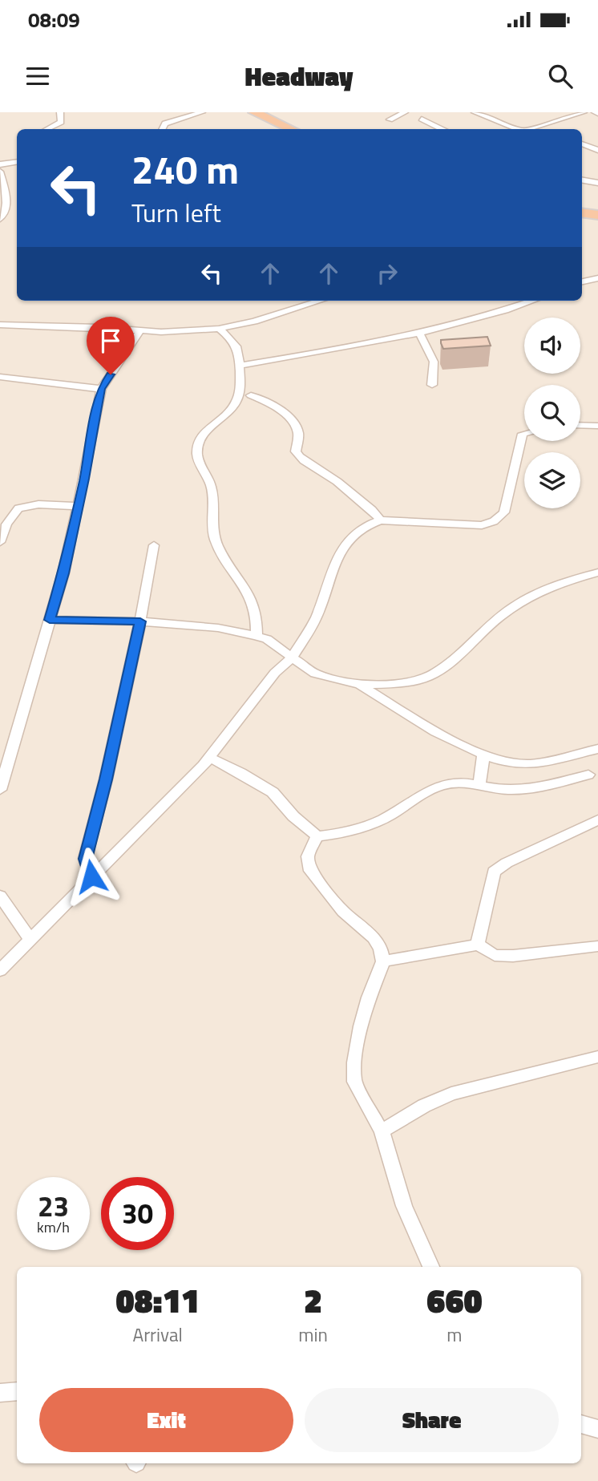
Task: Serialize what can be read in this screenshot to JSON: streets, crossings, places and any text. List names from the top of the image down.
{
  "page": {
    "status": "08:09",
    "header": "Headway",
    "turn": ["240 m", "Turn left"],
    "speed": "23 km/h",
    "limit": "30",
    "eta": [
      "08:11",
      "Arrival",
      "2",
      "min",
      "660",
      "m"
    ],
    "buttons": ["Exit", "Share"]
  }
}
